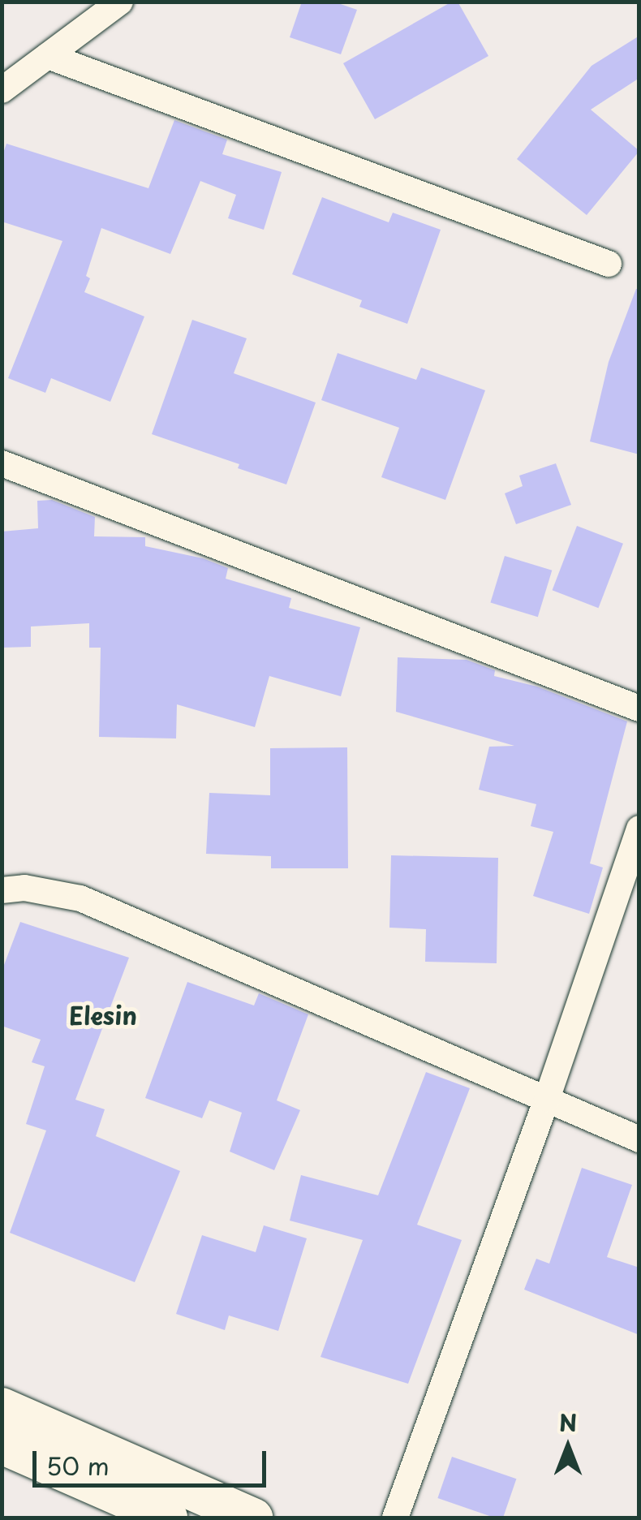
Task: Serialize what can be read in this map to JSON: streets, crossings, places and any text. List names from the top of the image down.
{
  "districts": ["Elesin"],
  "scale_bar": "50 m",
  "north": "top"
}
